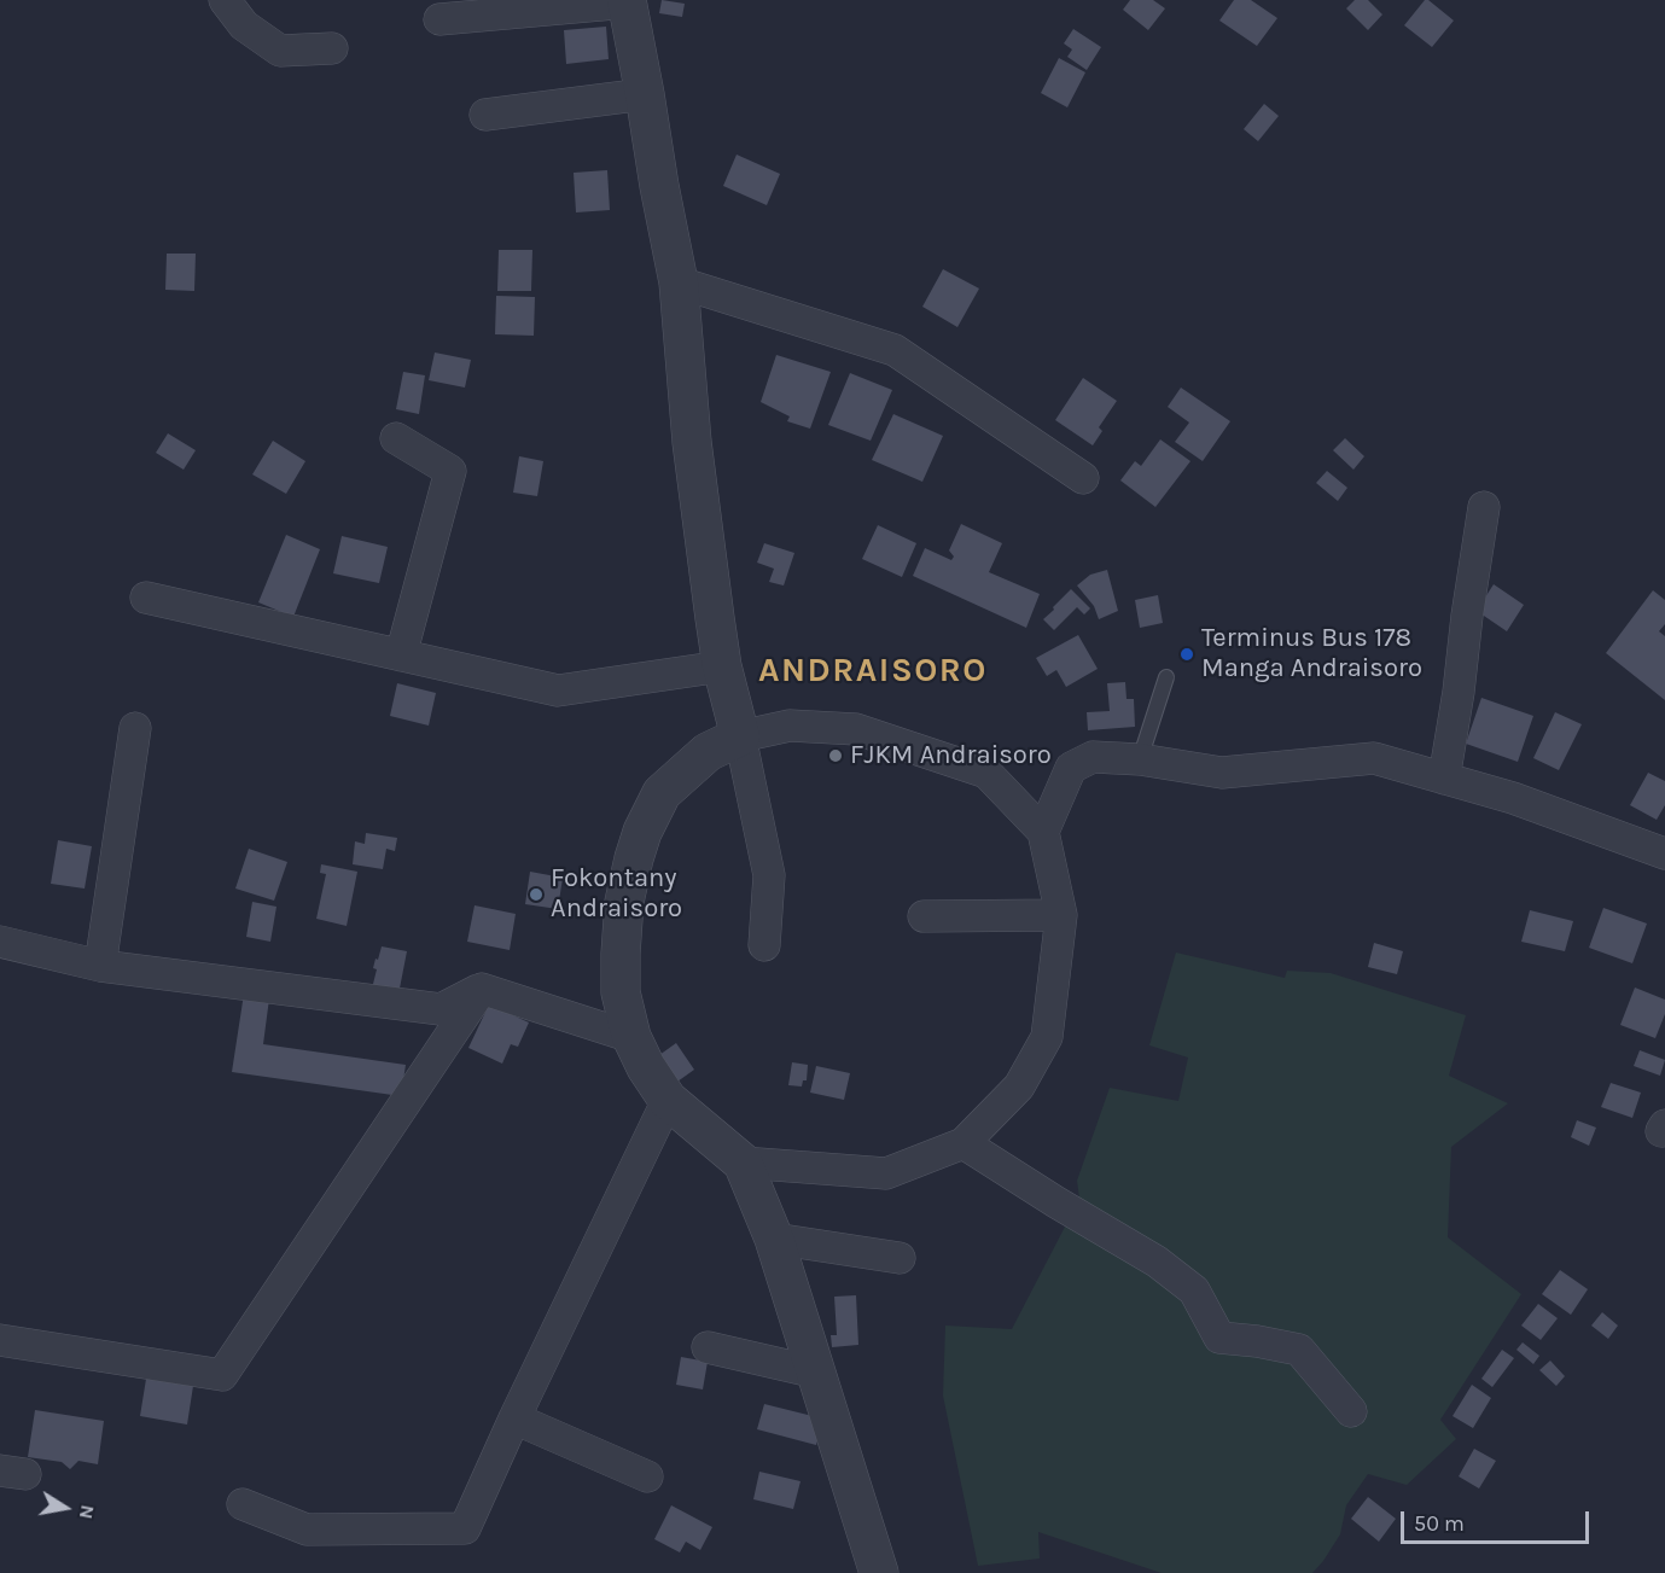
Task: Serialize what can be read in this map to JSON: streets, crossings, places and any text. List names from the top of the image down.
{
  "districts": ["ANDRAISORO"],
  "places": ["Terminus Bus 178 Manga Andraisoro", "FJKM Andraisoro", "Fokontany Andraisoro"],
  "scale_bar": "50 m",
  "north": "right"
}
